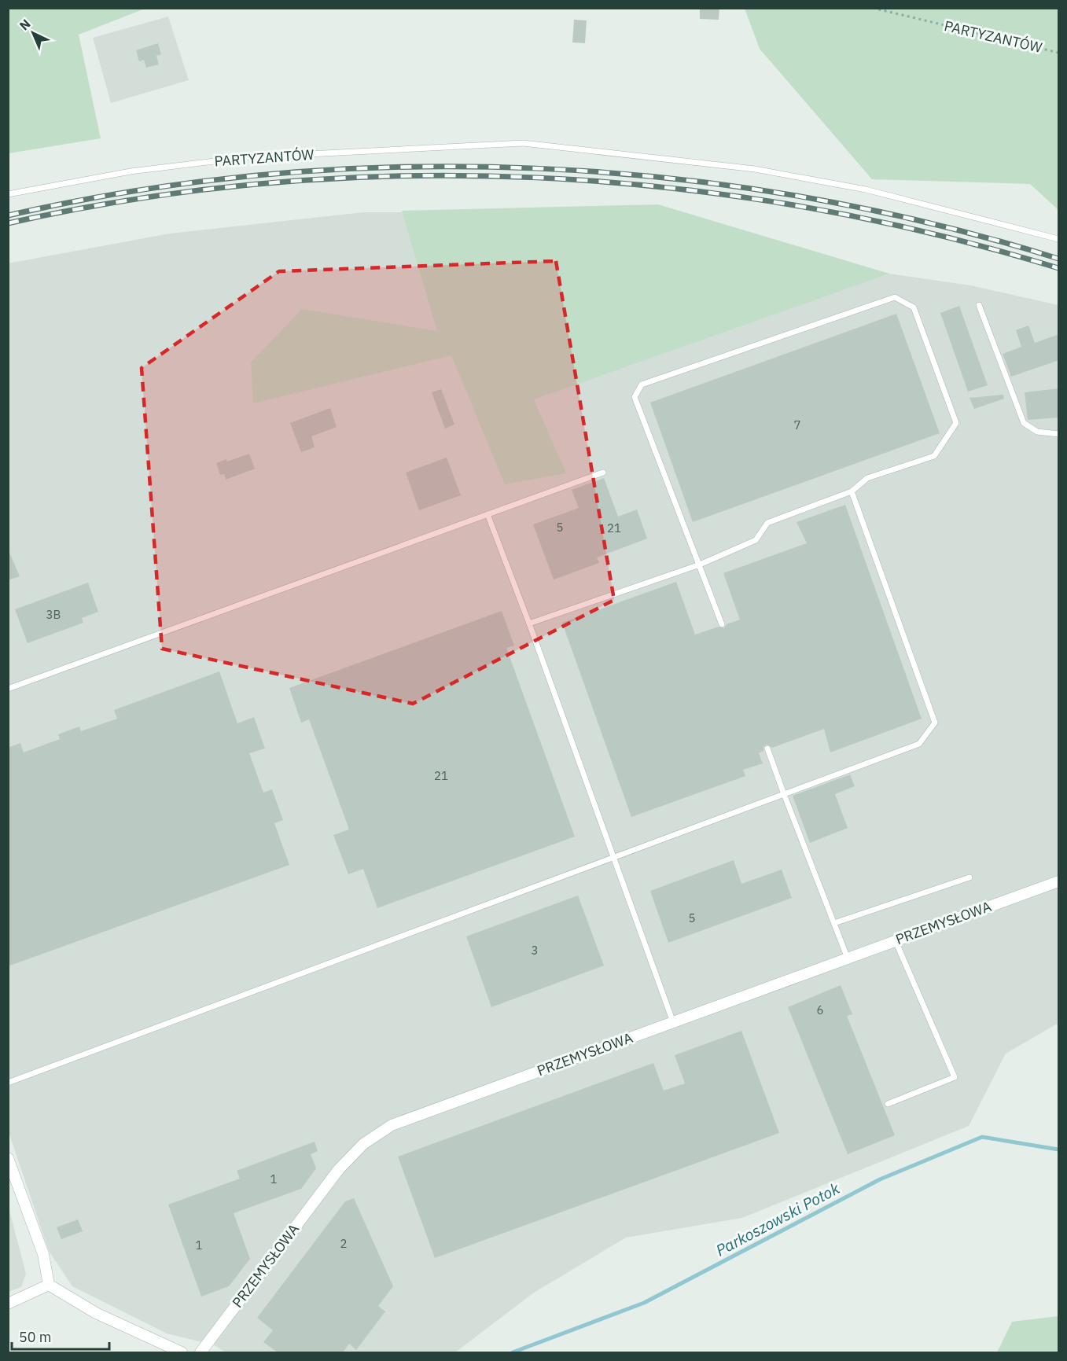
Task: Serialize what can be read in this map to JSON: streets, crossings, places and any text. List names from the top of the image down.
{
  "streets": {
    "street": ["PRZEMYSŁOWA"],
    "lane": ["PARTYZANTÓW"]
  },
  "water": ["Parkoszowski Potok"],
  "house_numbers": [
    "7",
    "5",
    "21",
    "3B",
    "21",
    "5",
    "3",
    "6",
    "1",
    "2",
    "1"
  ],
  "scale_bar": "50 m",
  "north": "top left"
}
